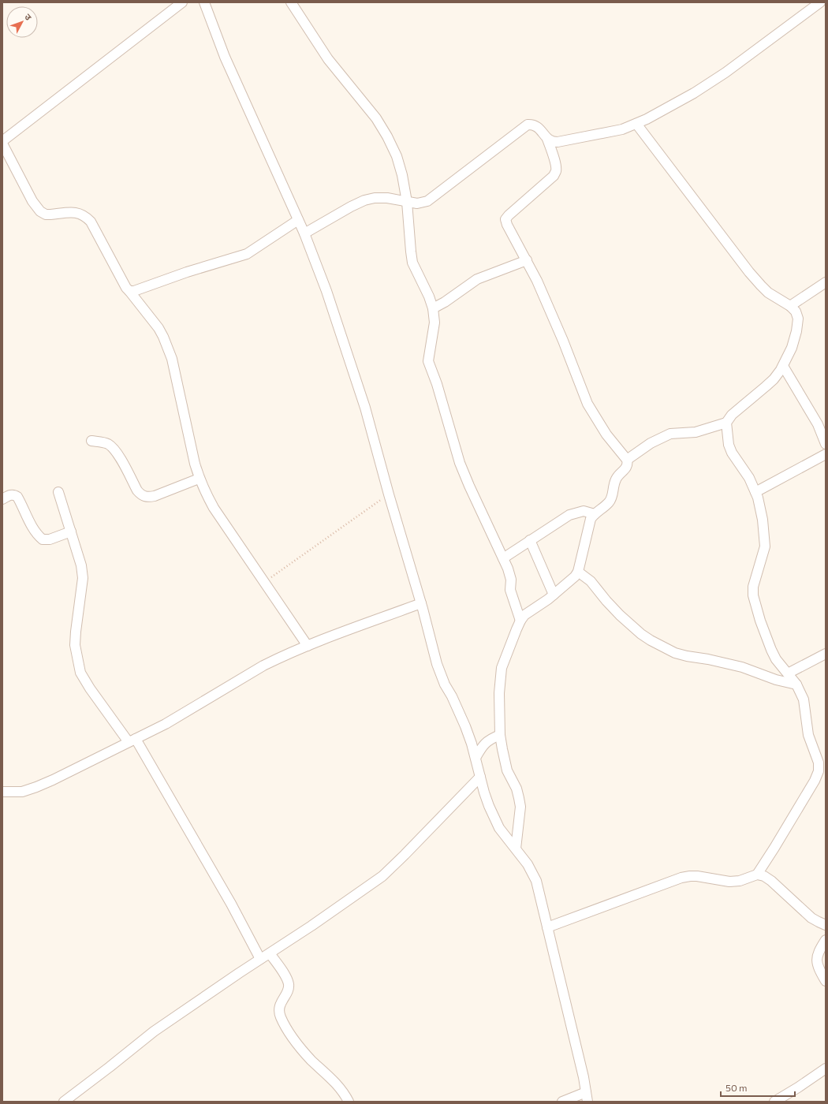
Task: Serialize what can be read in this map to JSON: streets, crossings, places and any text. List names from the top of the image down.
{
  "scale_bar": "50 m",
  "north": "top right"
}
